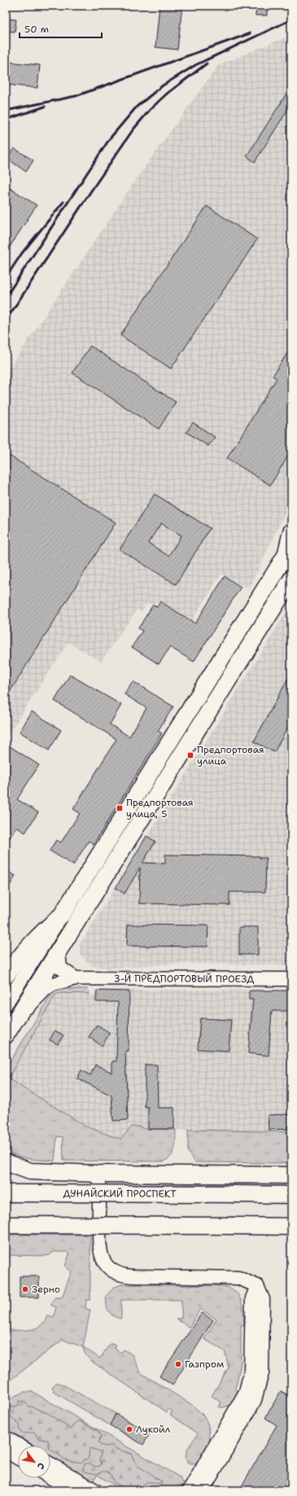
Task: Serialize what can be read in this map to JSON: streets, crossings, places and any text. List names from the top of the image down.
{
  "streets": {
    "main road": ["ДУНАЙСКИЙ ПРОСПЕКТ"],
    "street": ["3-Й ПРЕДПОРТОВЫЙ ПРОЕЗД"]
  },
  "places": {
    "transit": ["Предпортовая улица", "Предпортовая улица, 5"],
    "other": ["Зерно", "Газпром", "Лукойл"]
  },
  "scale_bar": "50 m",
  "north": "bottom right"
}
